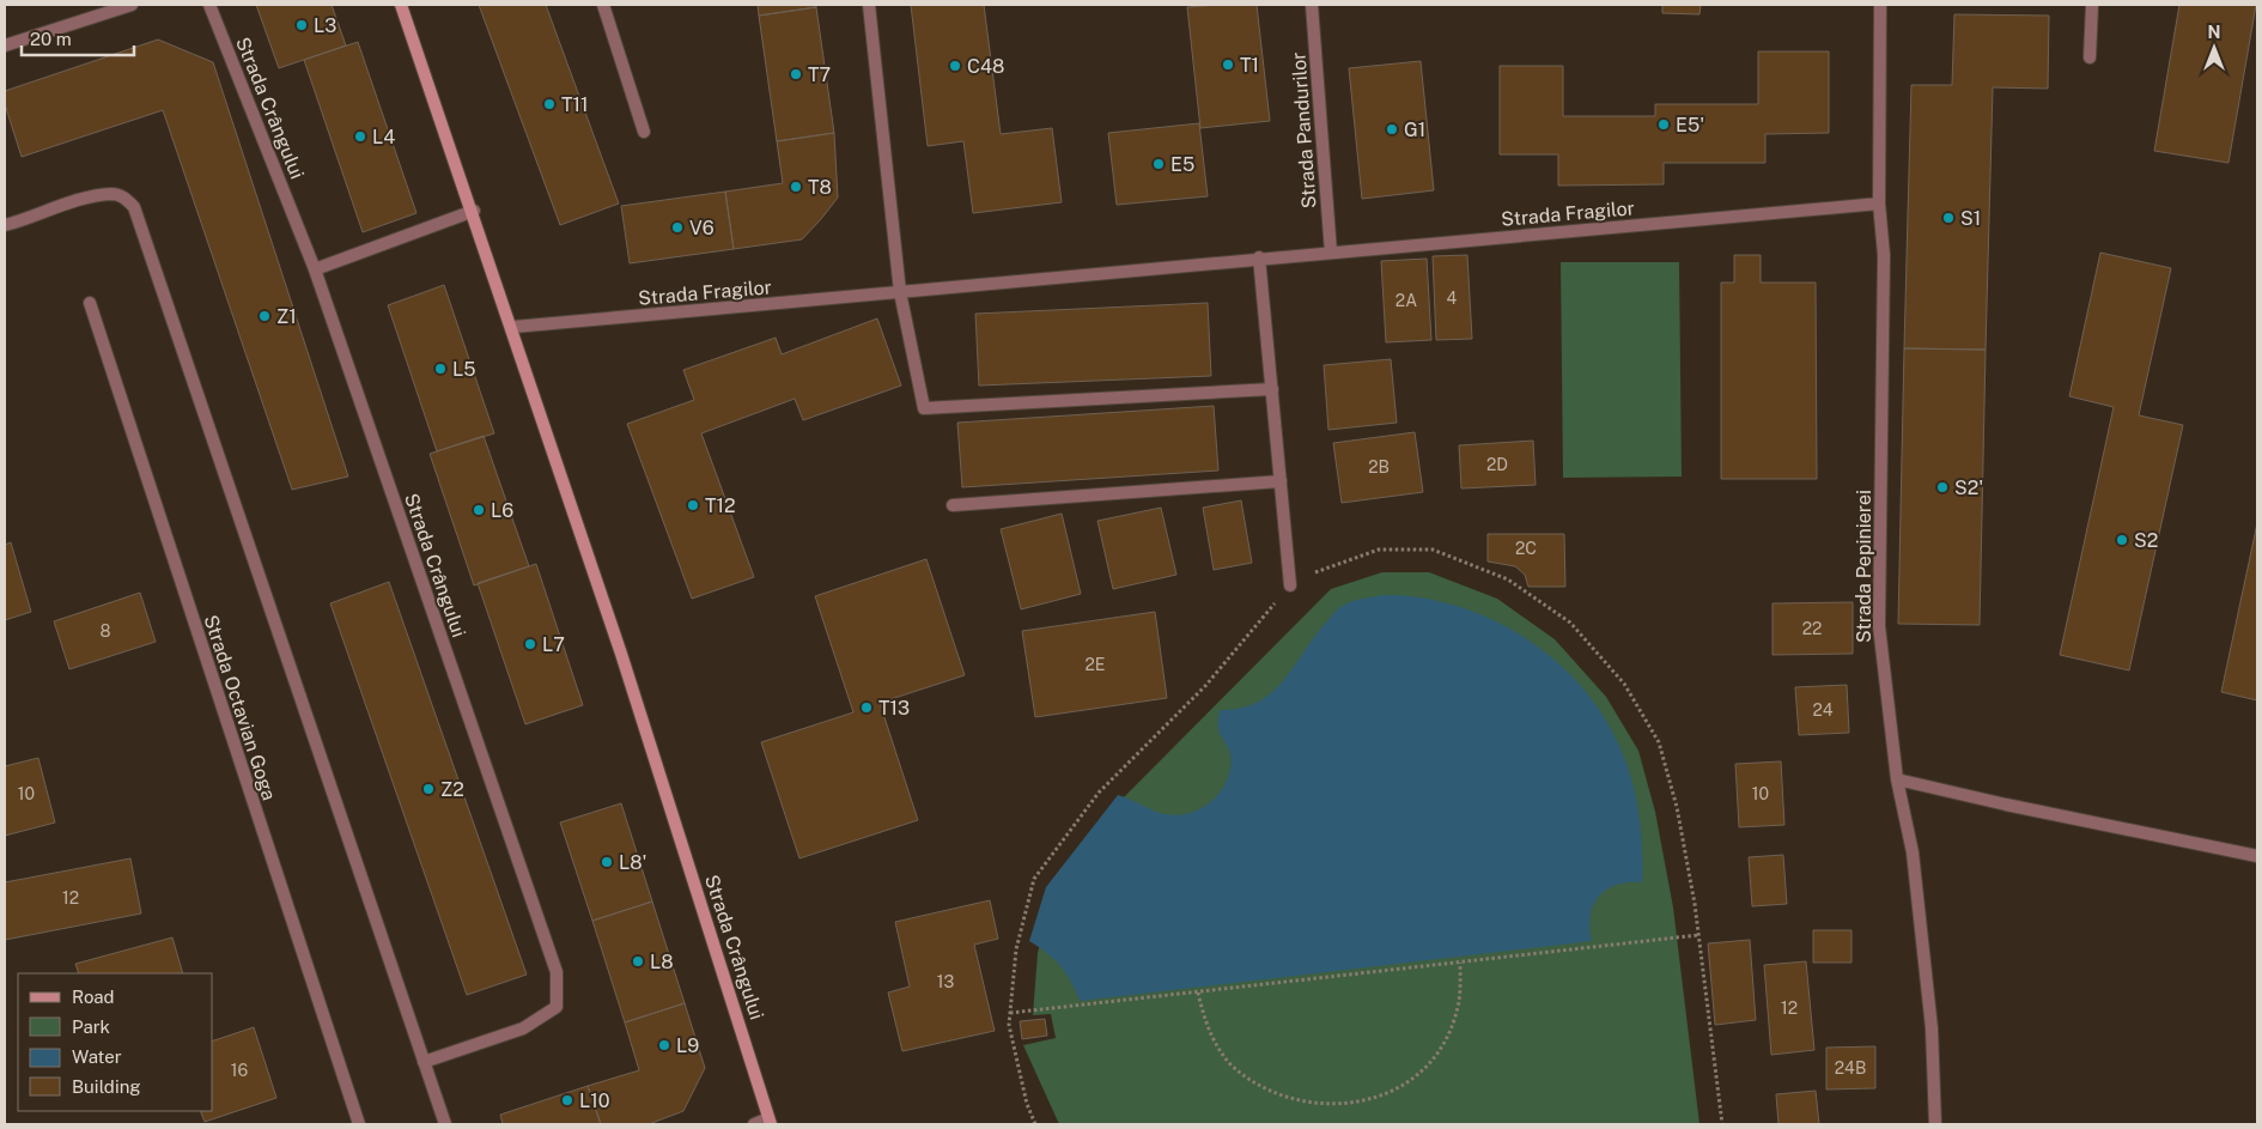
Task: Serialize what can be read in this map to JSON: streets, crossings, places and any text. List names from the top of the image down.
{
  "streets": {
    "main road": ["Strada Crângului"],
    "street": [
      "Strada Pandurilor",
      "Strada Fragilor",
      "Strada Pepinierei",
      "Strada Octavian Goga"
    ]
  },
  "crossings": [
    ["Strada Crângului", "Strada Fragilor"],
    ["Strada Pandurilor", "Strada Fragilor"],
    ["Strada Fragilor", "Strada Pepinierei"]
  ],
  "places": [
    "L3",
    "T1",
    "C48",
    "T7",
    "T11",
    "E5'",
    "G1",
    "L4",
    "E5",
    "T8",
    "S1",
    "V6",
    "Z1",
    "L5",
    "S2'",
    "T12",
    "L6",
    "S2",
    "L7",
    "T13",
    "Z2",
    "L8'",
    "L8",
    "L9",
    "L10"
  ],
  "house_numbers": [
    "4",
    "2A",
    "2D",
    "2B",
    "2C",
    "22",
    "8",
    "2E",
    "24",
    "10",
    "10",
    "12",
    "13",
    "12",
    "24B",
    "16"
  ],
  "legend": [
    "Road",
    "Park",
    "Water",
    "Building"
  ],
  "scale_bar": "20 m",
  "north": "top"
}
